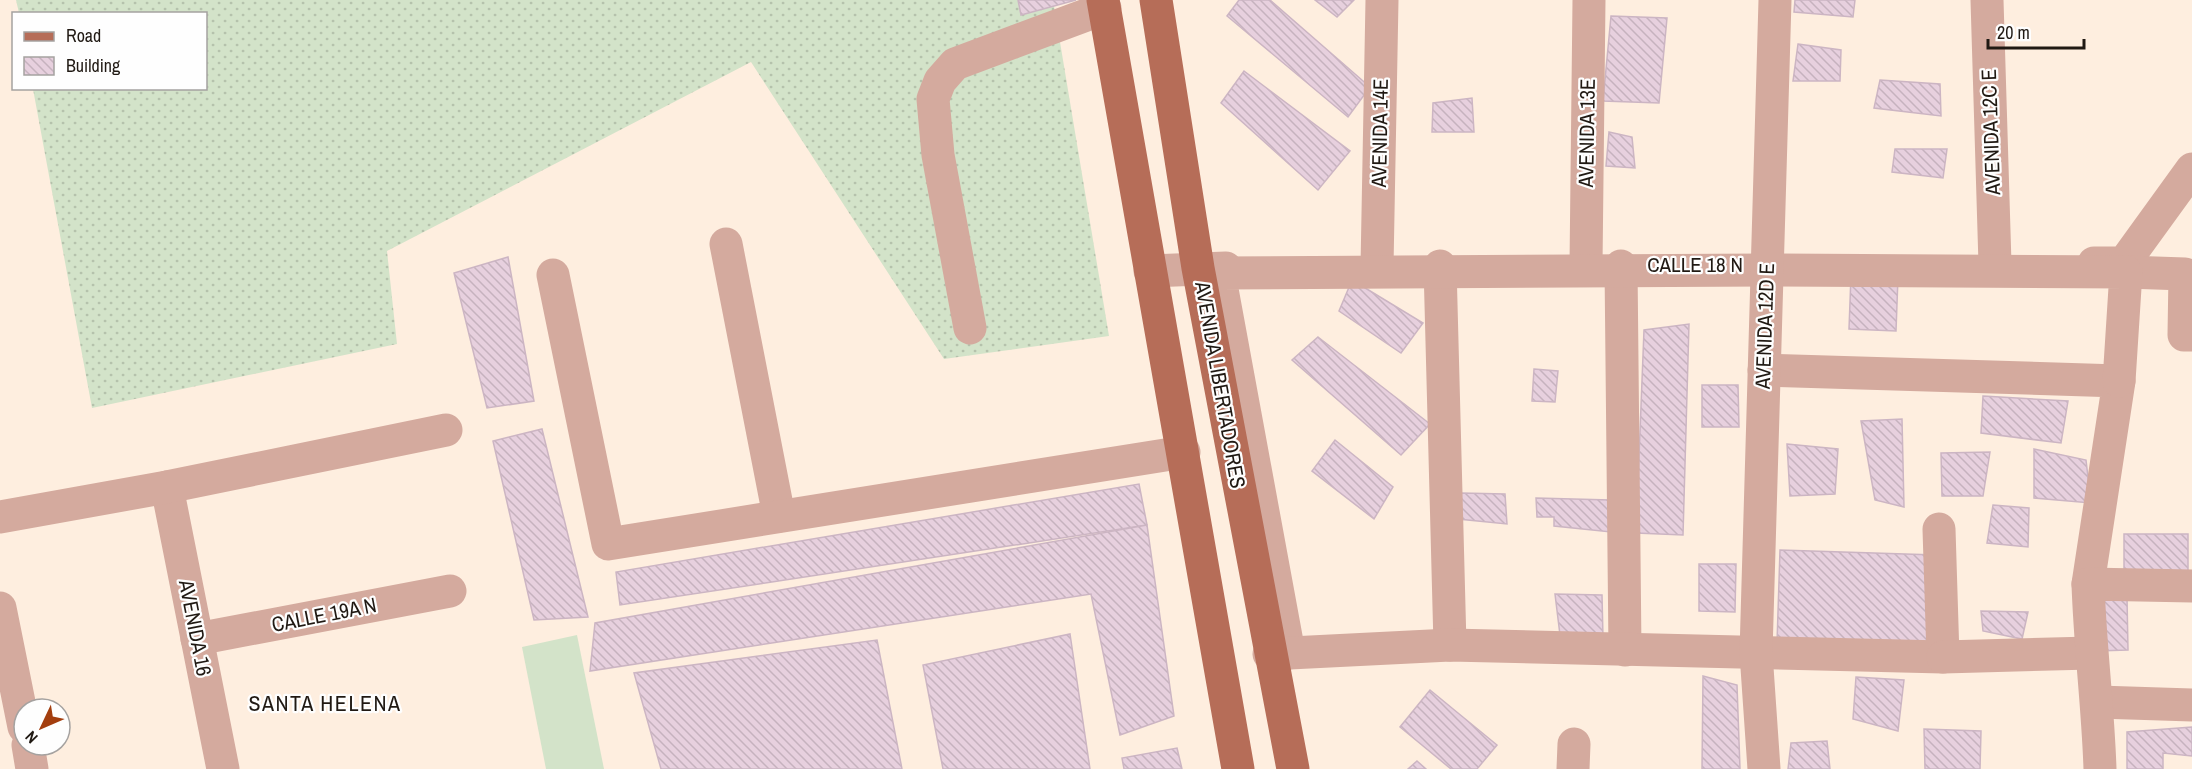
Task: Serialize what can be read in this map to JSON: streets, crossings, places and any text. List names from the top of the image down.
{
  "streets": {
    "main road": ["AVENIDA LIBERTADORES"],
    "street": [
      "AVENIDA 12C E",
      "AVENIDA 14E",
      "AVENIDA 13E",
      "CALLE 18 N",
      "AVENIDA 12D E",
      "CALLE 19A N",
      "AVENIDA 16"
    ]
  },
  "crossings": [
    ["AVENIDA 12C E", "CALLE 18 N"],
    ["AVENIDA 14E", "CALLE 18 N"],
    ["AVENIDA 13E", "CALLE 18 N"],
    ["CALLE 18 N", "AVENIDA 12D E"],
    ["CALLE 18 N", "AVENIDA LIBERTADORES"],
    ["CALLE 19A N", "AVENIDA 16"]
  ],
  "districts": ["SANTA HELENA"],
  "legend": ["Road", "Building"],
  "scale_bar": "20 m",
  "north": "bottom left"
}
